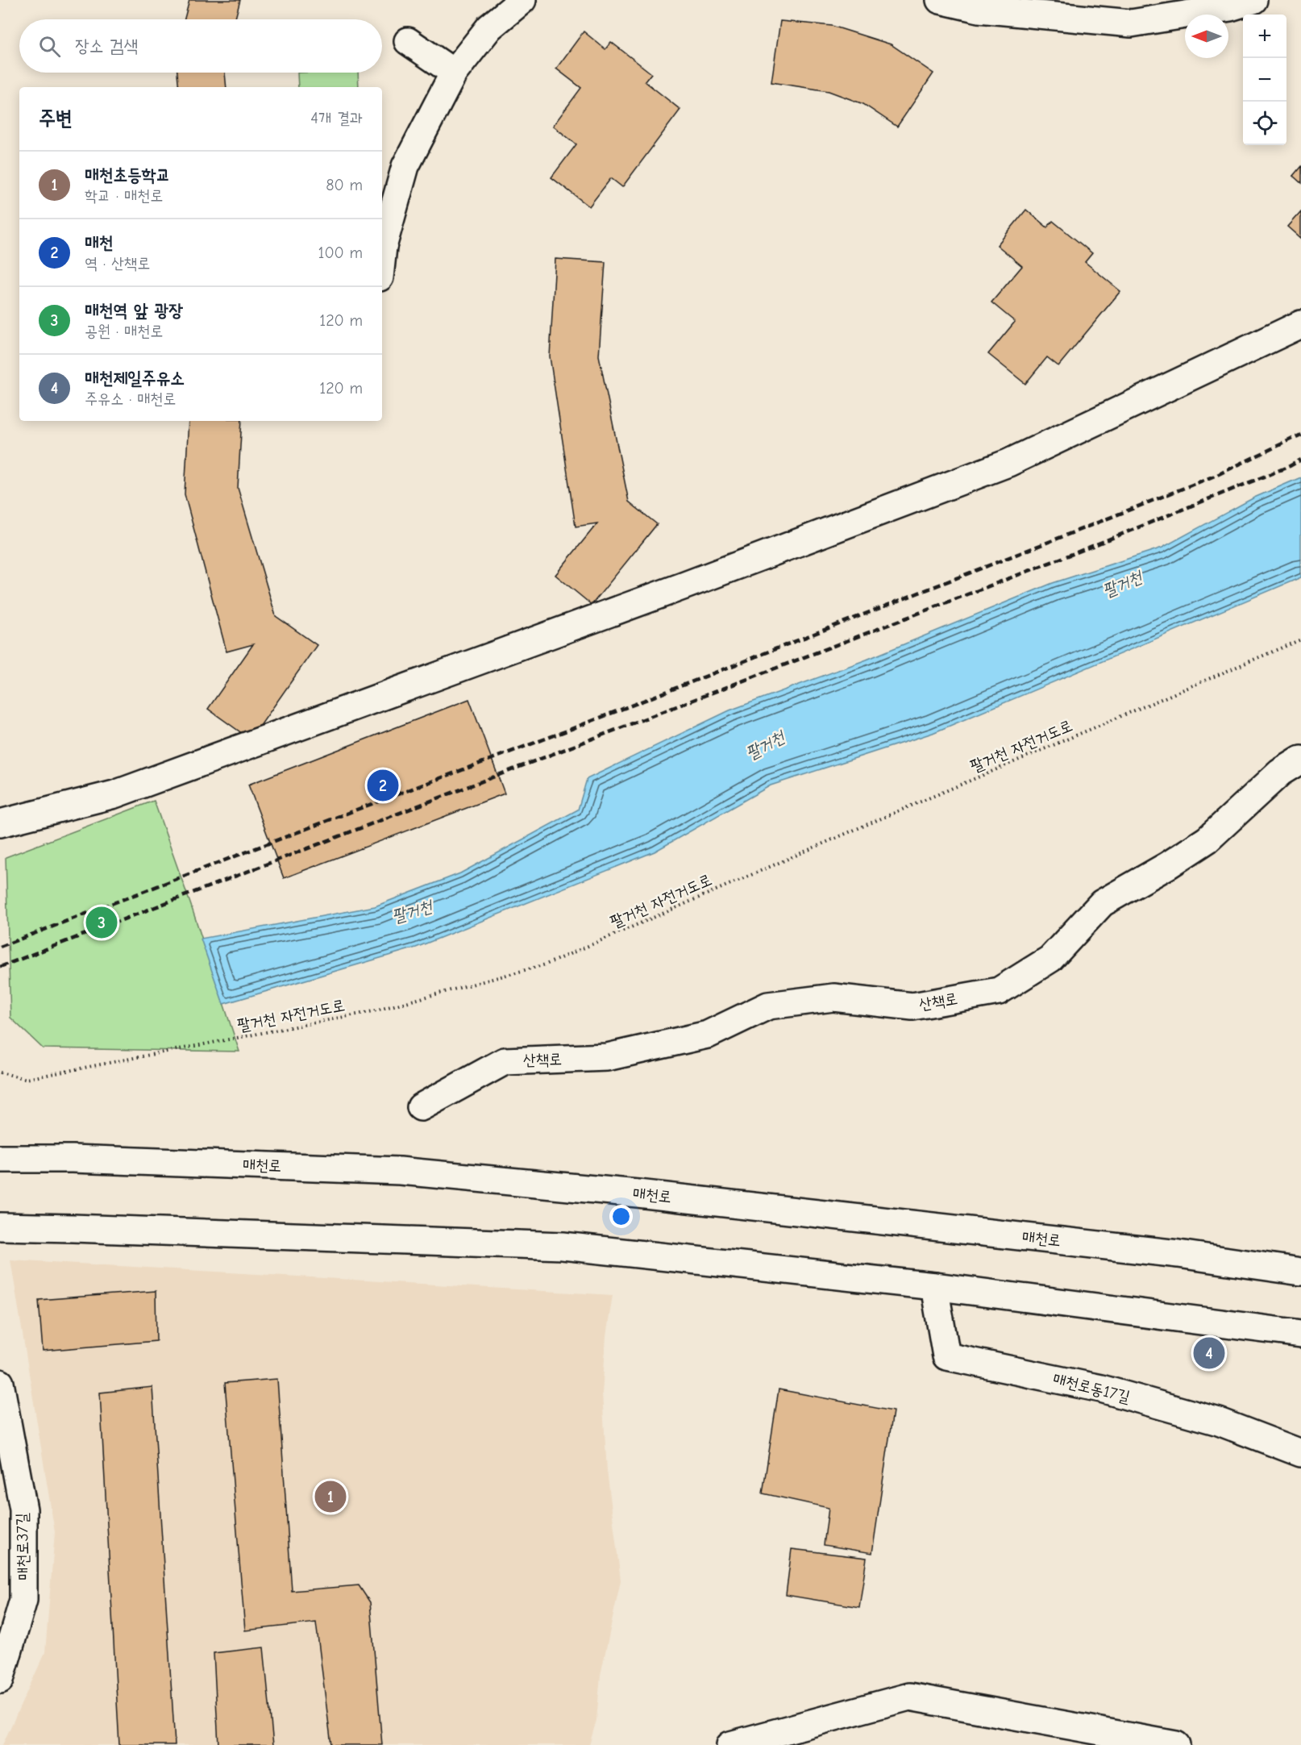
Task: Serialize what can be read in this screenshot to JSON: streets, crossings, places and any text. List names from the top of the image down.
{
  "streets": {
    "street": [
      "산책로",
      "매천로",
      "매천로동17길",
      "매천로37길"
    ],
    "path": ["팔거천 자전거도로"]
  },
  "water": ["팔거천"],
  "north": "left",
  "page": {
    "map_buttons": ["+", "−"],
    "search": "장소 검색",
    "heading": ["주변", "4개 결과"],
    "list": [
      {
        "mark": "1",
        "name": "매천초등학교",
        "note": "학교 · 매천로",
        "value": "80 m"
      },
      {
        "mark": "2",
        "name": "매천",
        "note": "역 · 산책로",
        "value": "100 m"
      },
      {
        "mark": "3",
        "name": "매천역 앞 광장",
        "note": "공원 · 매천로",
        "value": "120 m"
      },
      {
        "mark": "4",
        "name": "매천제일주유소",
        "note": "주유소 · 매천로",
        "value": "120 m"
      }
    ],
    "pins": [
      "2",
      "3",
      "4",
      "1"
    ]
  }
}
